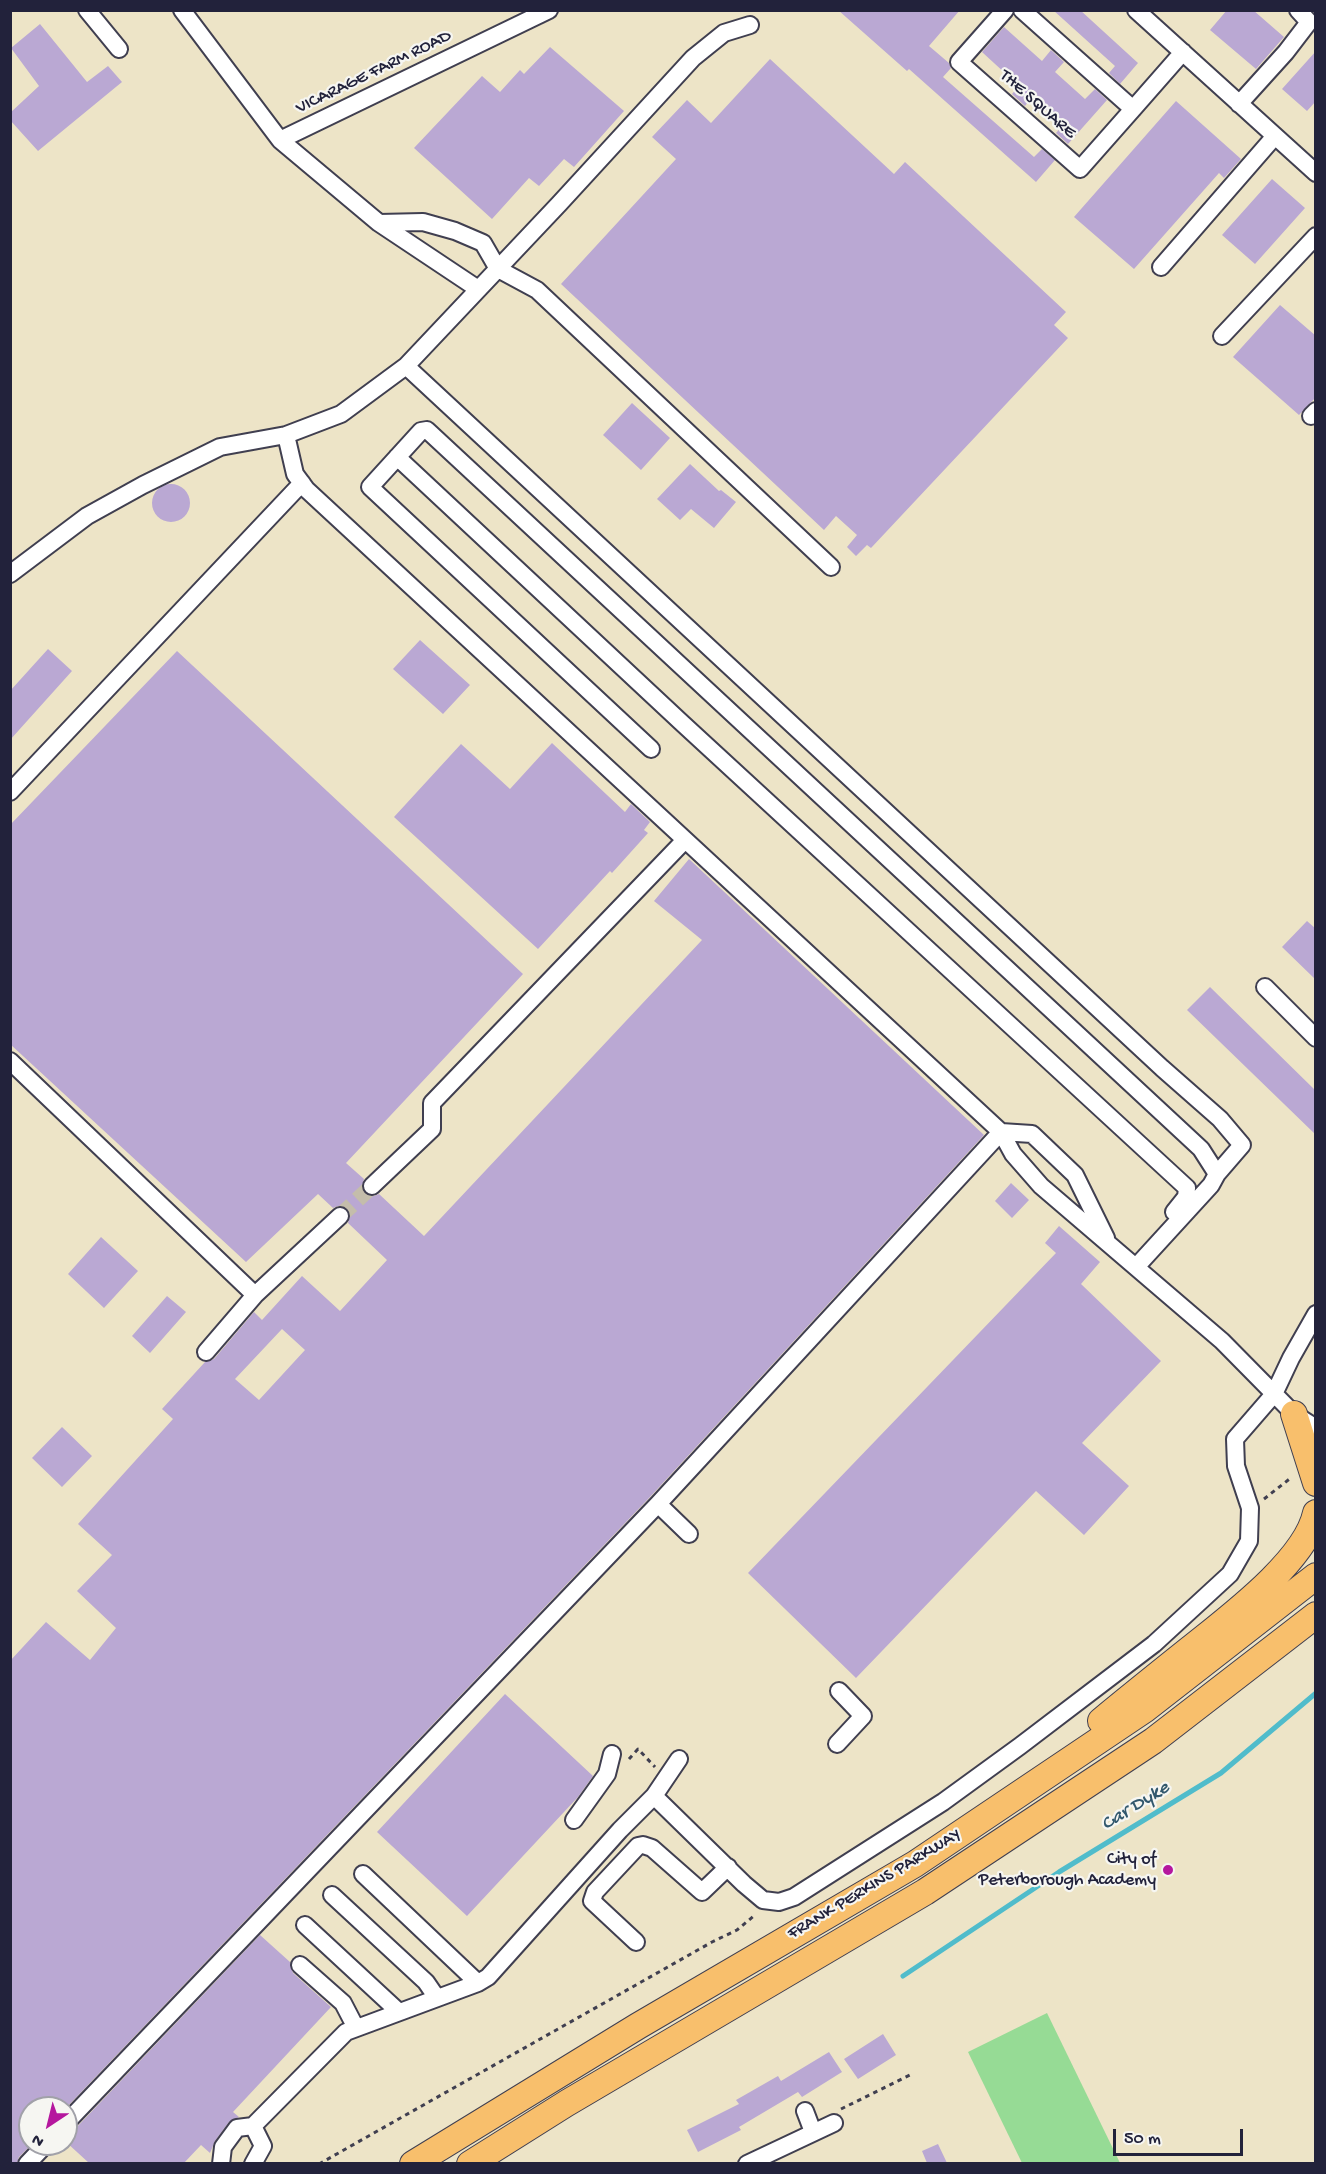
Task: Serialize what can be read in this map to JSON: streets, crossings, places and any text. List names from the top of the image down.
{
  "streets": {
    "highway": ["FRANK PERKINS PARKWAY"],
    "street": ["VICARAGE FARM ROAD", "THE SQUARE"]
  },
  "water": ["Car Dyke"],
  "places": ["City of Peterborough Academy"],
  "scale_bar": "50 m",
  "north": "bottom left"
}
